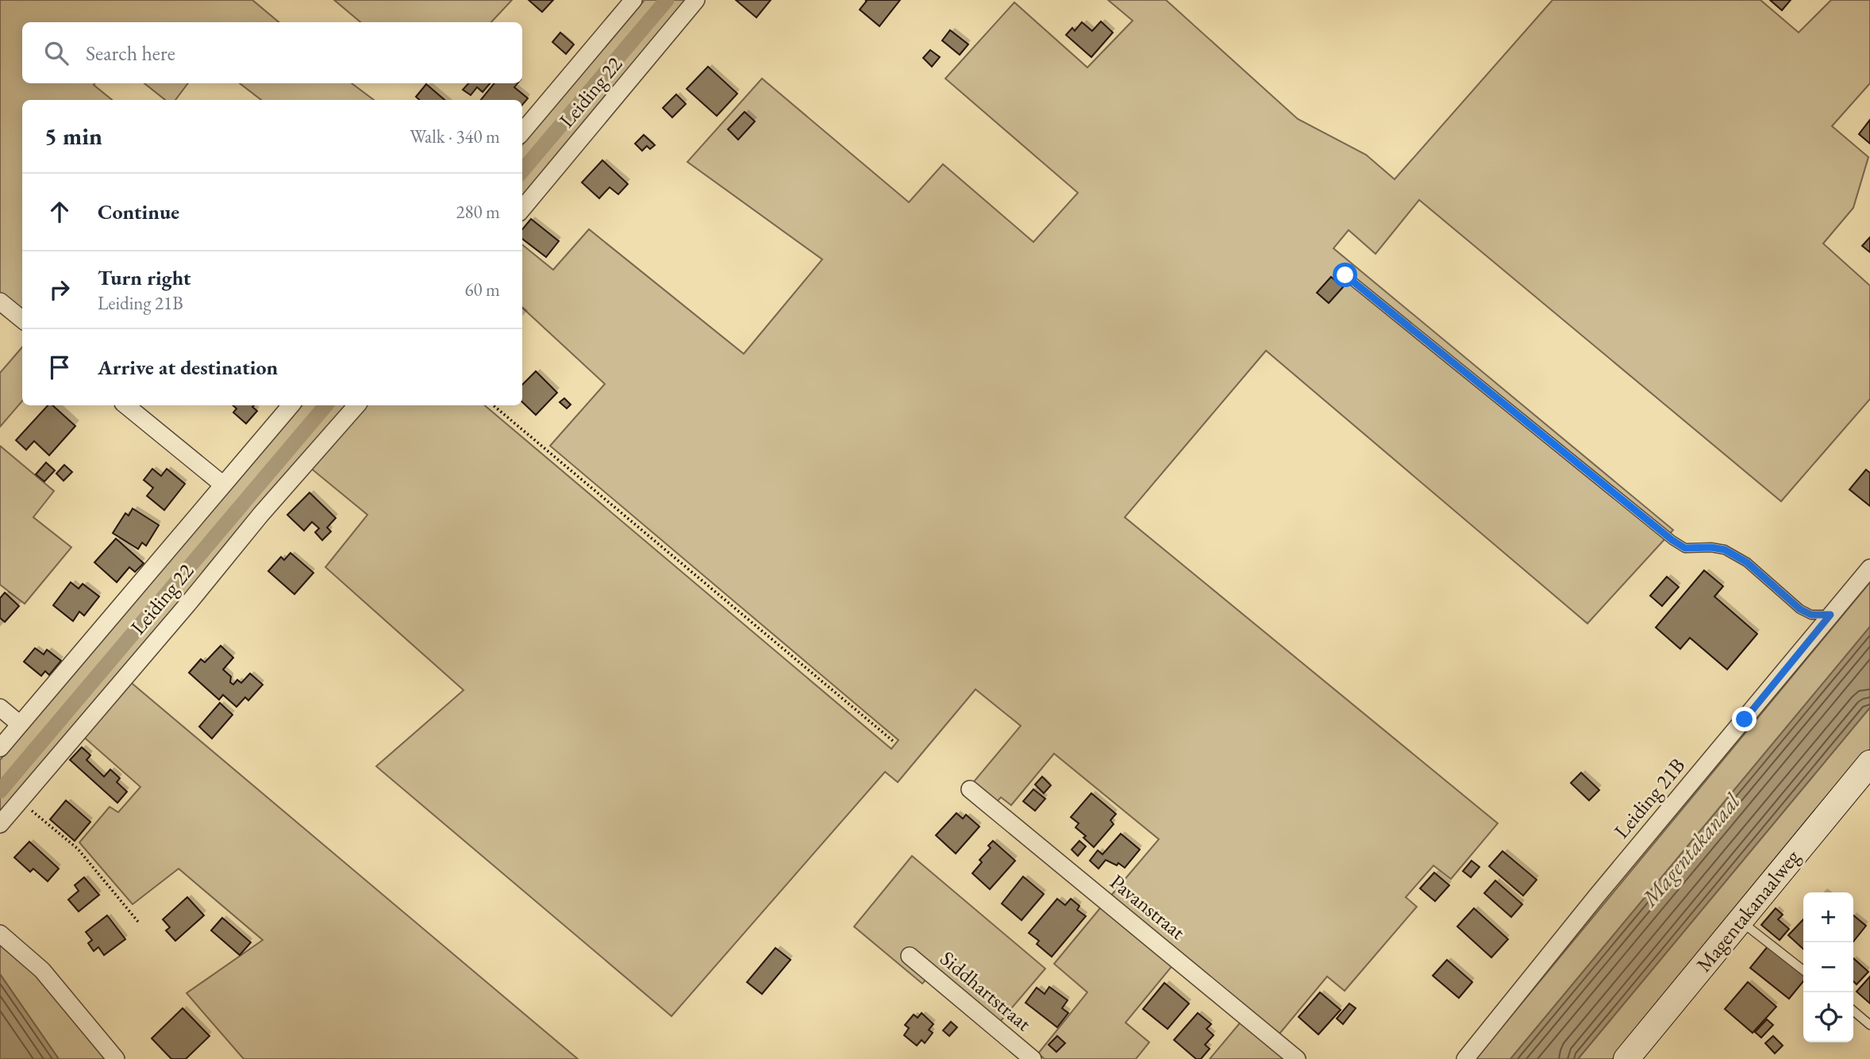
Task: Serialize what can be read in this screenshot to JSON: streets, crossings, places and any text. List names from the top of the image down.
{
  "streets": {
    "street": [
      "Leiding 22",
      "Leiding 21B",
      "Pavanstraat",
      "Magentakanaalweg",
      "Siddhartstraat"
    ]
  },
  "water": ["Magentakanaal"],
  "page": {
    "search": "Search here",
    "heading": ["5 min", "Walk · 340 m"],
    "list": [
      ["Continue", "280 m"],
      ["Turn right", "Leiding 21B", "60 m"],
      "Arrive at destination"
    ],
    "map_buttons": ["+", "−"]
  }
}
